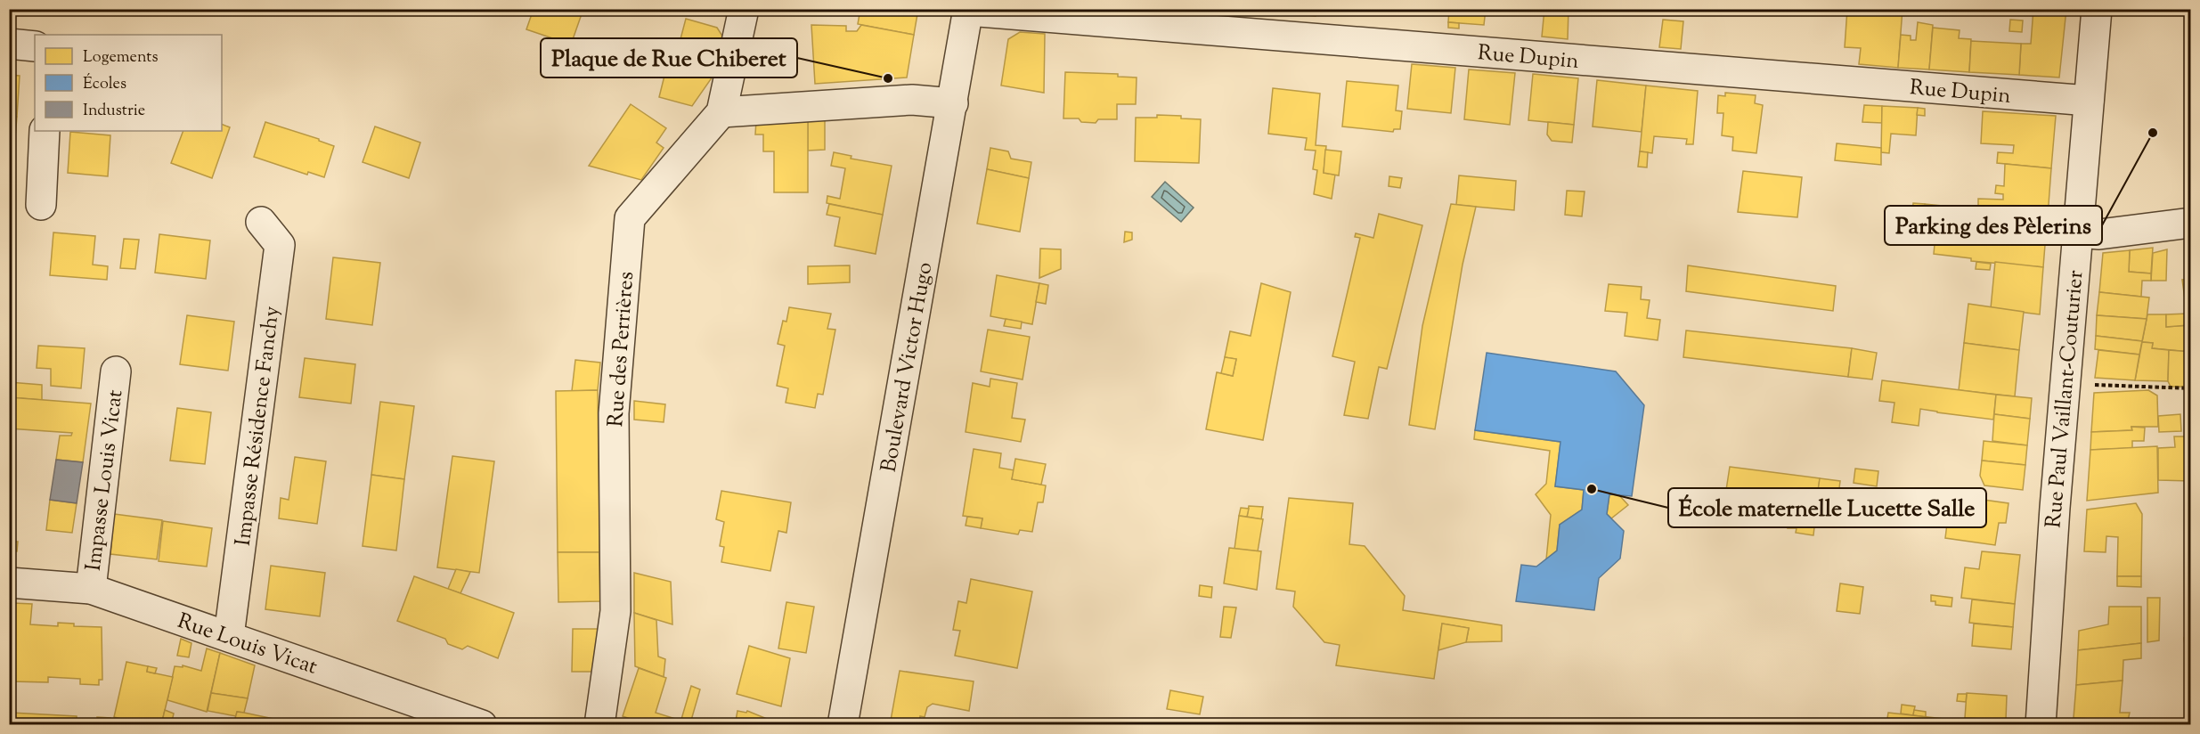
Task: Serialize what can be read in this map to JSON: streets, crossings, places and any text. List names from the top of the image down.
{
  "streets": {
    "street": [
      "Rue Dupin",
      "Rue des Perrières",
      "Boulevard Victor Hugo",
      "Rue Paul Vaillant-Couturier",
      "Impasse Résidence Fanchy",
      "Impasse Louis Vicat",
      "Rue Louis Vicat"
    ]
  },
  "crossings": [
    ["Rue Dupin", "Boulevard Victor Hugo"],
    ["Rue Dupin", "Rue Paul Vaillant-Couturier"],
    ["Impasse Résidence Fanchy", "Rue Louis Vicat"],
    ["Impasse Louis Vicat", "Rue Louis Vicat"]
  ],
  "places": ["Plaque de Rue Chiberet", "Parking des Pèlerins", "École maternelle Lucette Salle"],
  "legend": ["Logements", "Écoles", "Industrie"]
}
